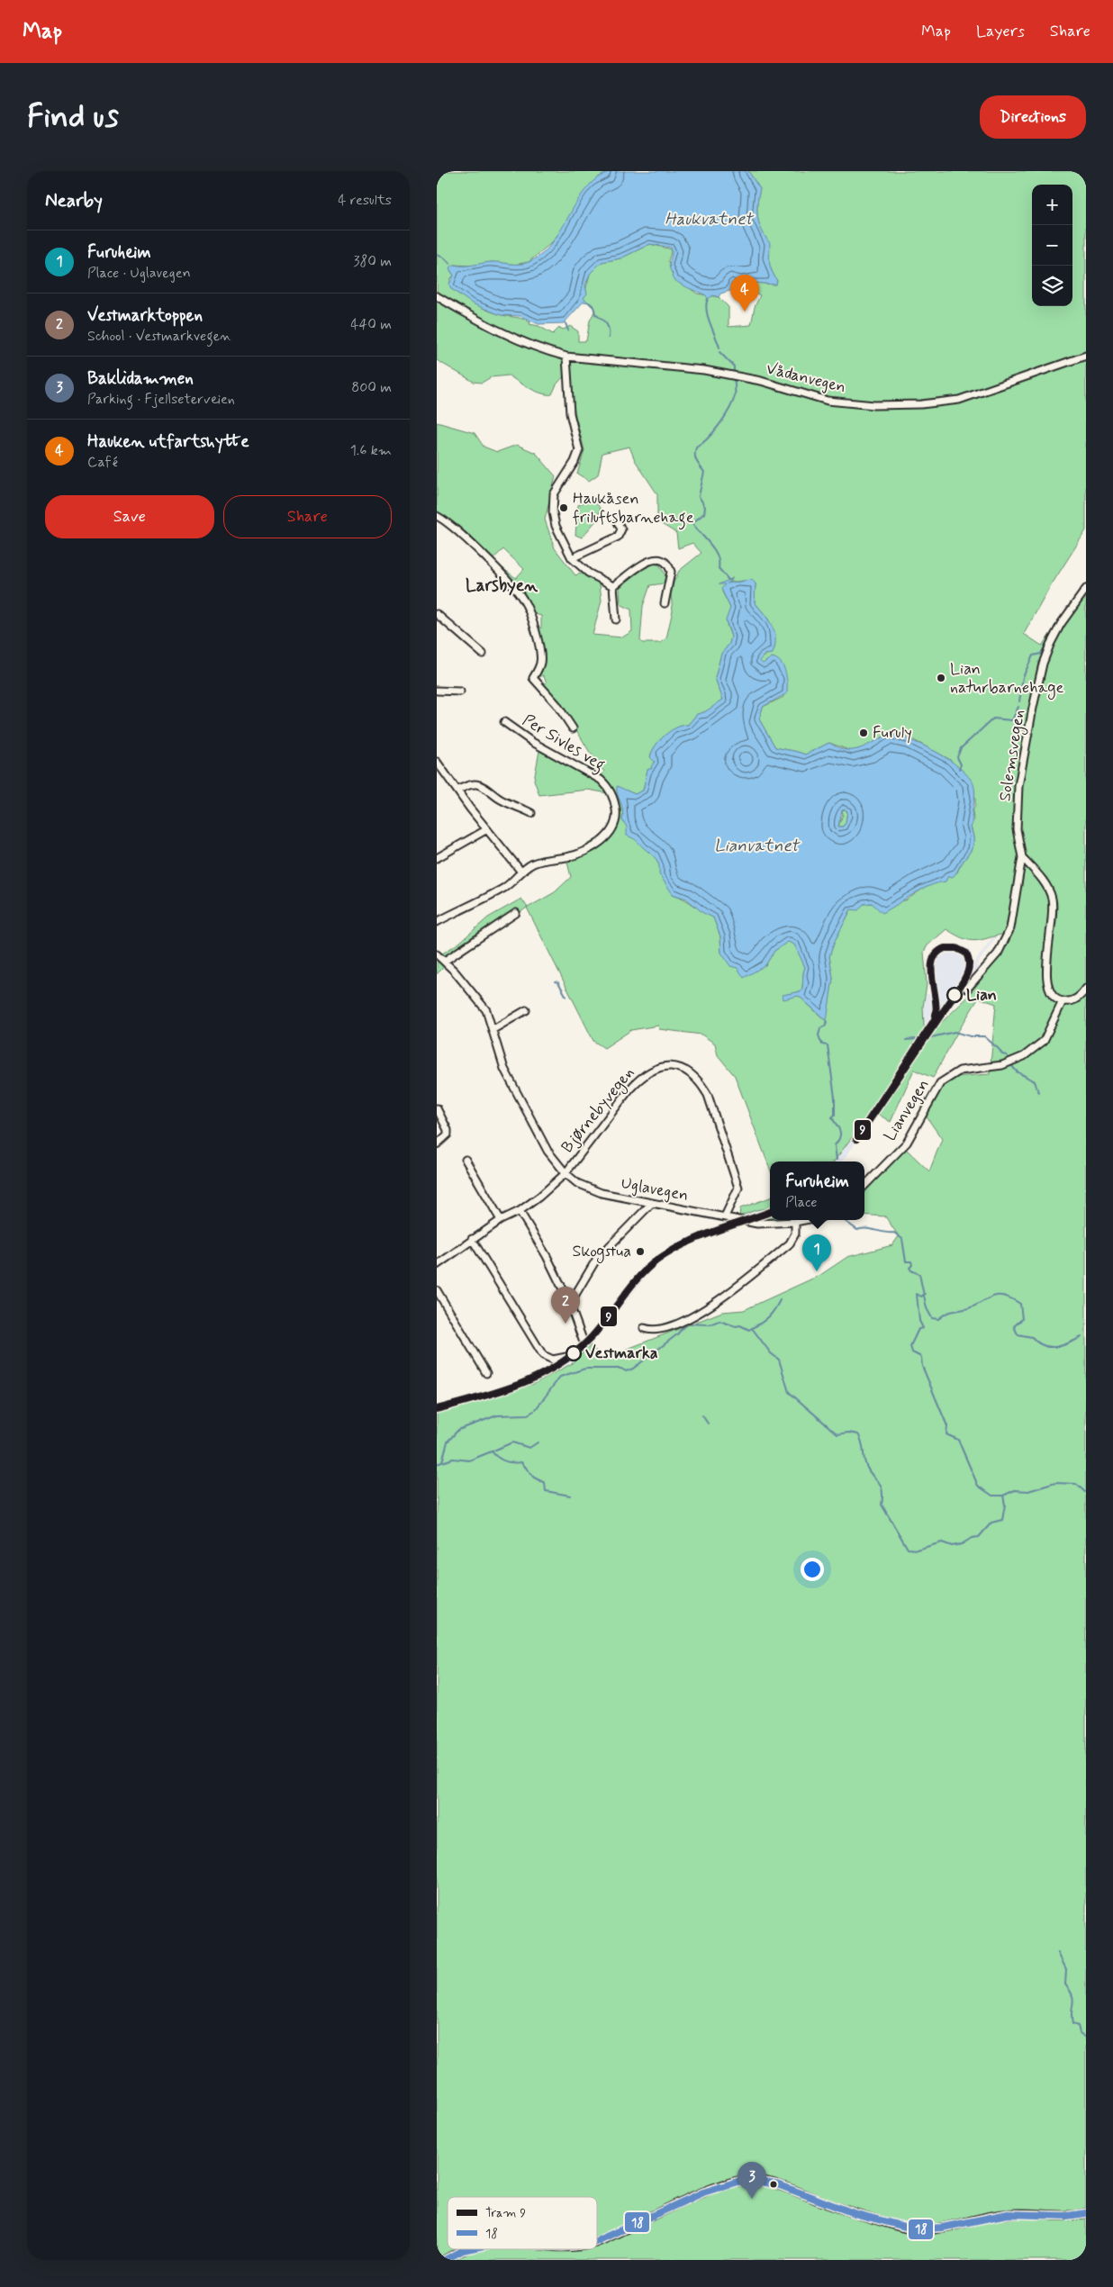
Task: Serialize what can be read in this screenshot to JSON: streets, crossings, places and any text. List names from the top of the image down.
{
  "streets": {
    "street": [
      "Vådanvegen",
      "Per Sivles veg",
      "Solemsvegen",
      "Bjørnebyvegen",
      "Lianvegen",
      "Uglavegen"
    ]
  },
  "crossings": [
    ["Solemsvegen", "Lianvegen"],
    ["Bjørnebyvegen", "Uglavegen"]
  ],
  "districts": ["Larsbyen"],
  "water": ["Haukvatnet", "Lianvatnet"],
  "places": [
    "Haukåsen friluftsbarnehage",
    "Lian naturbarnehage",
    "Furuly",
    "Lian",
    "Skogstua",
    "Vestmarka"
  ],
  "lines": ["tram line 9", "transit line 18"],
  "legend": ["Tram 9", "18"],
  "page": {
    "header": "Map",
    "nav": ["Map", "Layers", "Share"],
    "buttons": [
      "Directions",
      ["Save", "Share"]
    ],
    "title": "Find us",
    "heading": ["Nearby", "4 results"],
    "map_buttons": ["+", "−"],
    "list": [
      {
        "mark": "1",
        "name": "Furuheim",
        "note": "Place · Uglavegen",
        "value": "380 m"
      },
      {
        "mark": "2",
        "name": "Vestmarktoppen",
        "note": "School · Vestmarkvegen",
        "value": "440 m"
      },
      {
        "mark": "3",
        "name": "Baklidammen",
        "note": "Parking · Fjellseterveien",
        "value": "800 m"
      },
      {
        "mark": "4",
        "name": "Hauken utfartshytte",
        "note": "Café",
        "value": "1.6 km"
      }
    ],
    "pins": [
      "4",
      "1",
      "2",
      "3"
    ],
    "popup": ["Furuheim", "Place"]
  }
}
